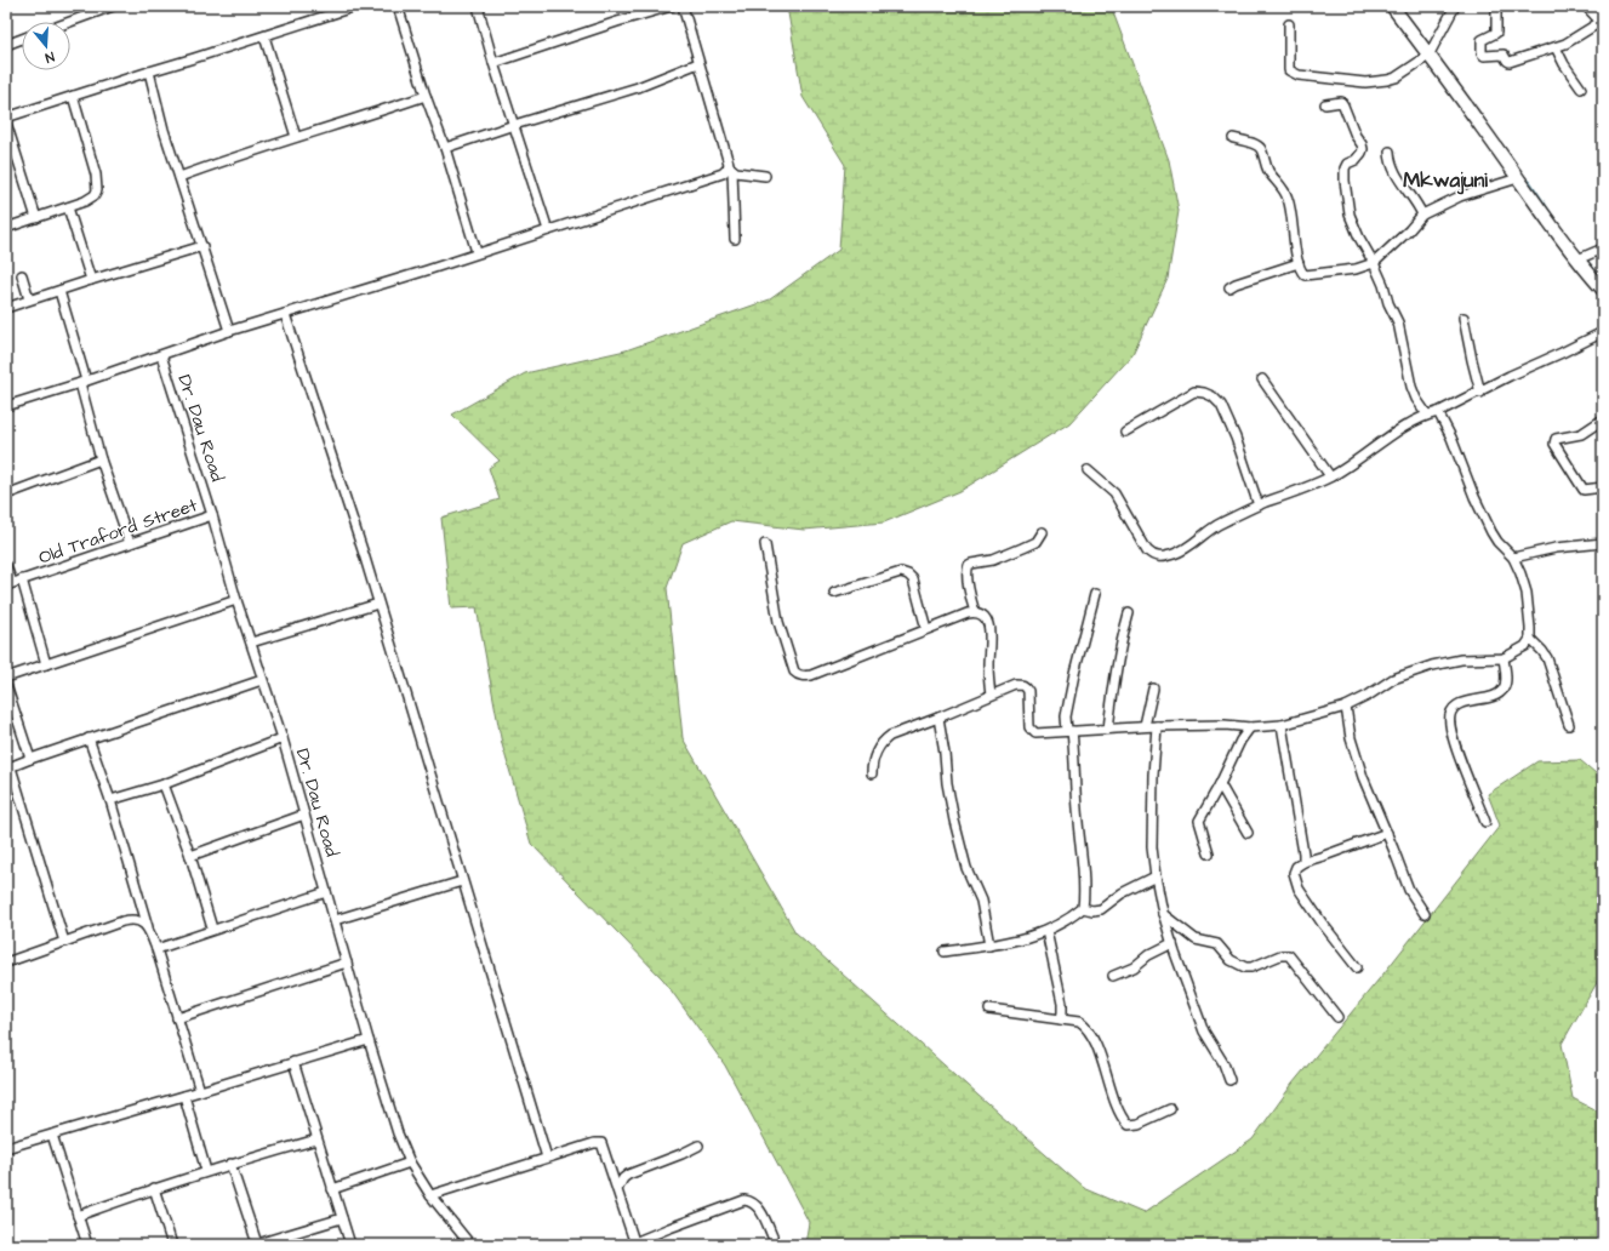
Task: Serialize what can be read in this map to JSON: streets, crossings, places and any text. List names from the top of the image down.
{
  "streets": {
    "street": ["Dr. Dau Road", "Old Traford Street"]
  },
  "crossings": [
    ["Dr. Dau Road", "Old Traford Street"]
  ],
  "districts": ["Mkwajuni"],
  "north": "bottom"
}
